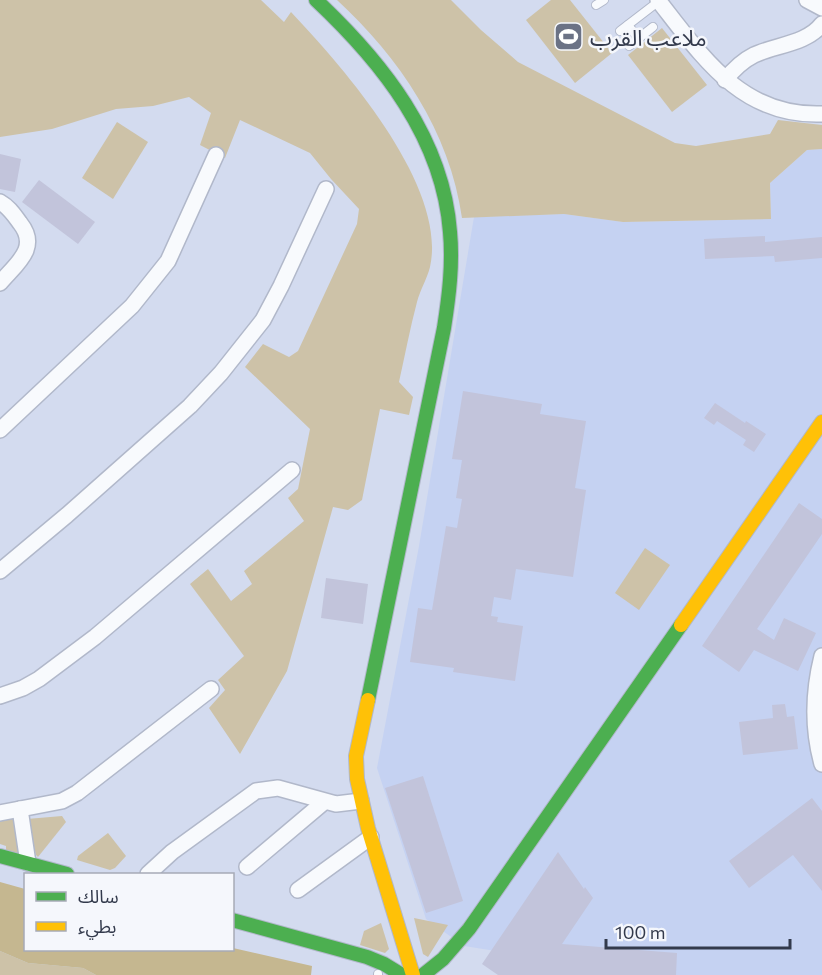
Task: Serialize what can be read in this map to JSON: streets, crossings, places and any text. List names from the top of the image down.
{
  "places": {
    "sports": ["ملاعب القرب"]
  },
  "legend": ["سالك", "بطيء"],
  "scale_bar": "100 m"
}
